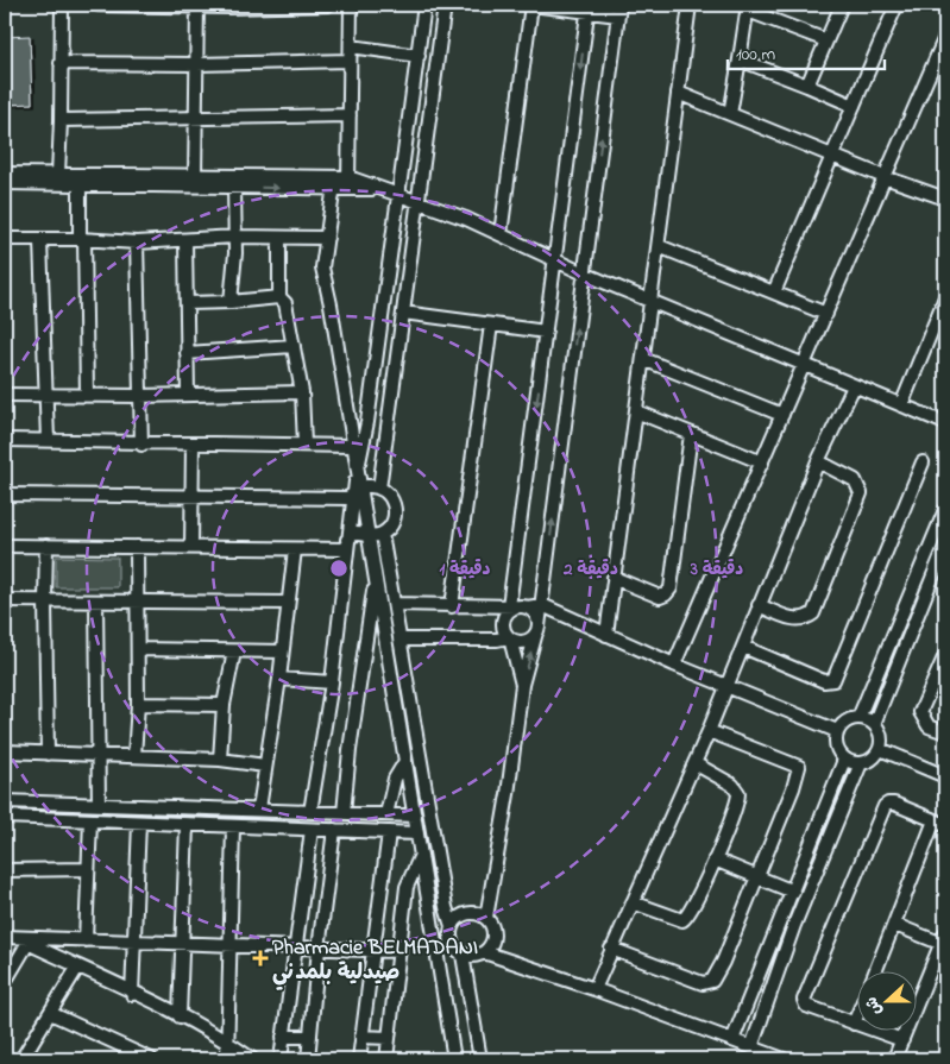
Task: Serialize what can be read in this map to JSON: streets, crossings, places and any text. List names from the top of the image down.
{
  "places": {
    "health": ["Pharmacie BELMADANI صيدلية بلمدني"]
  },
  "scale_bar": "100 m",
  "north": "left",
  "rings": ["1 دقيقة", "2 دقيقة", "3 دقيقة"]
}
